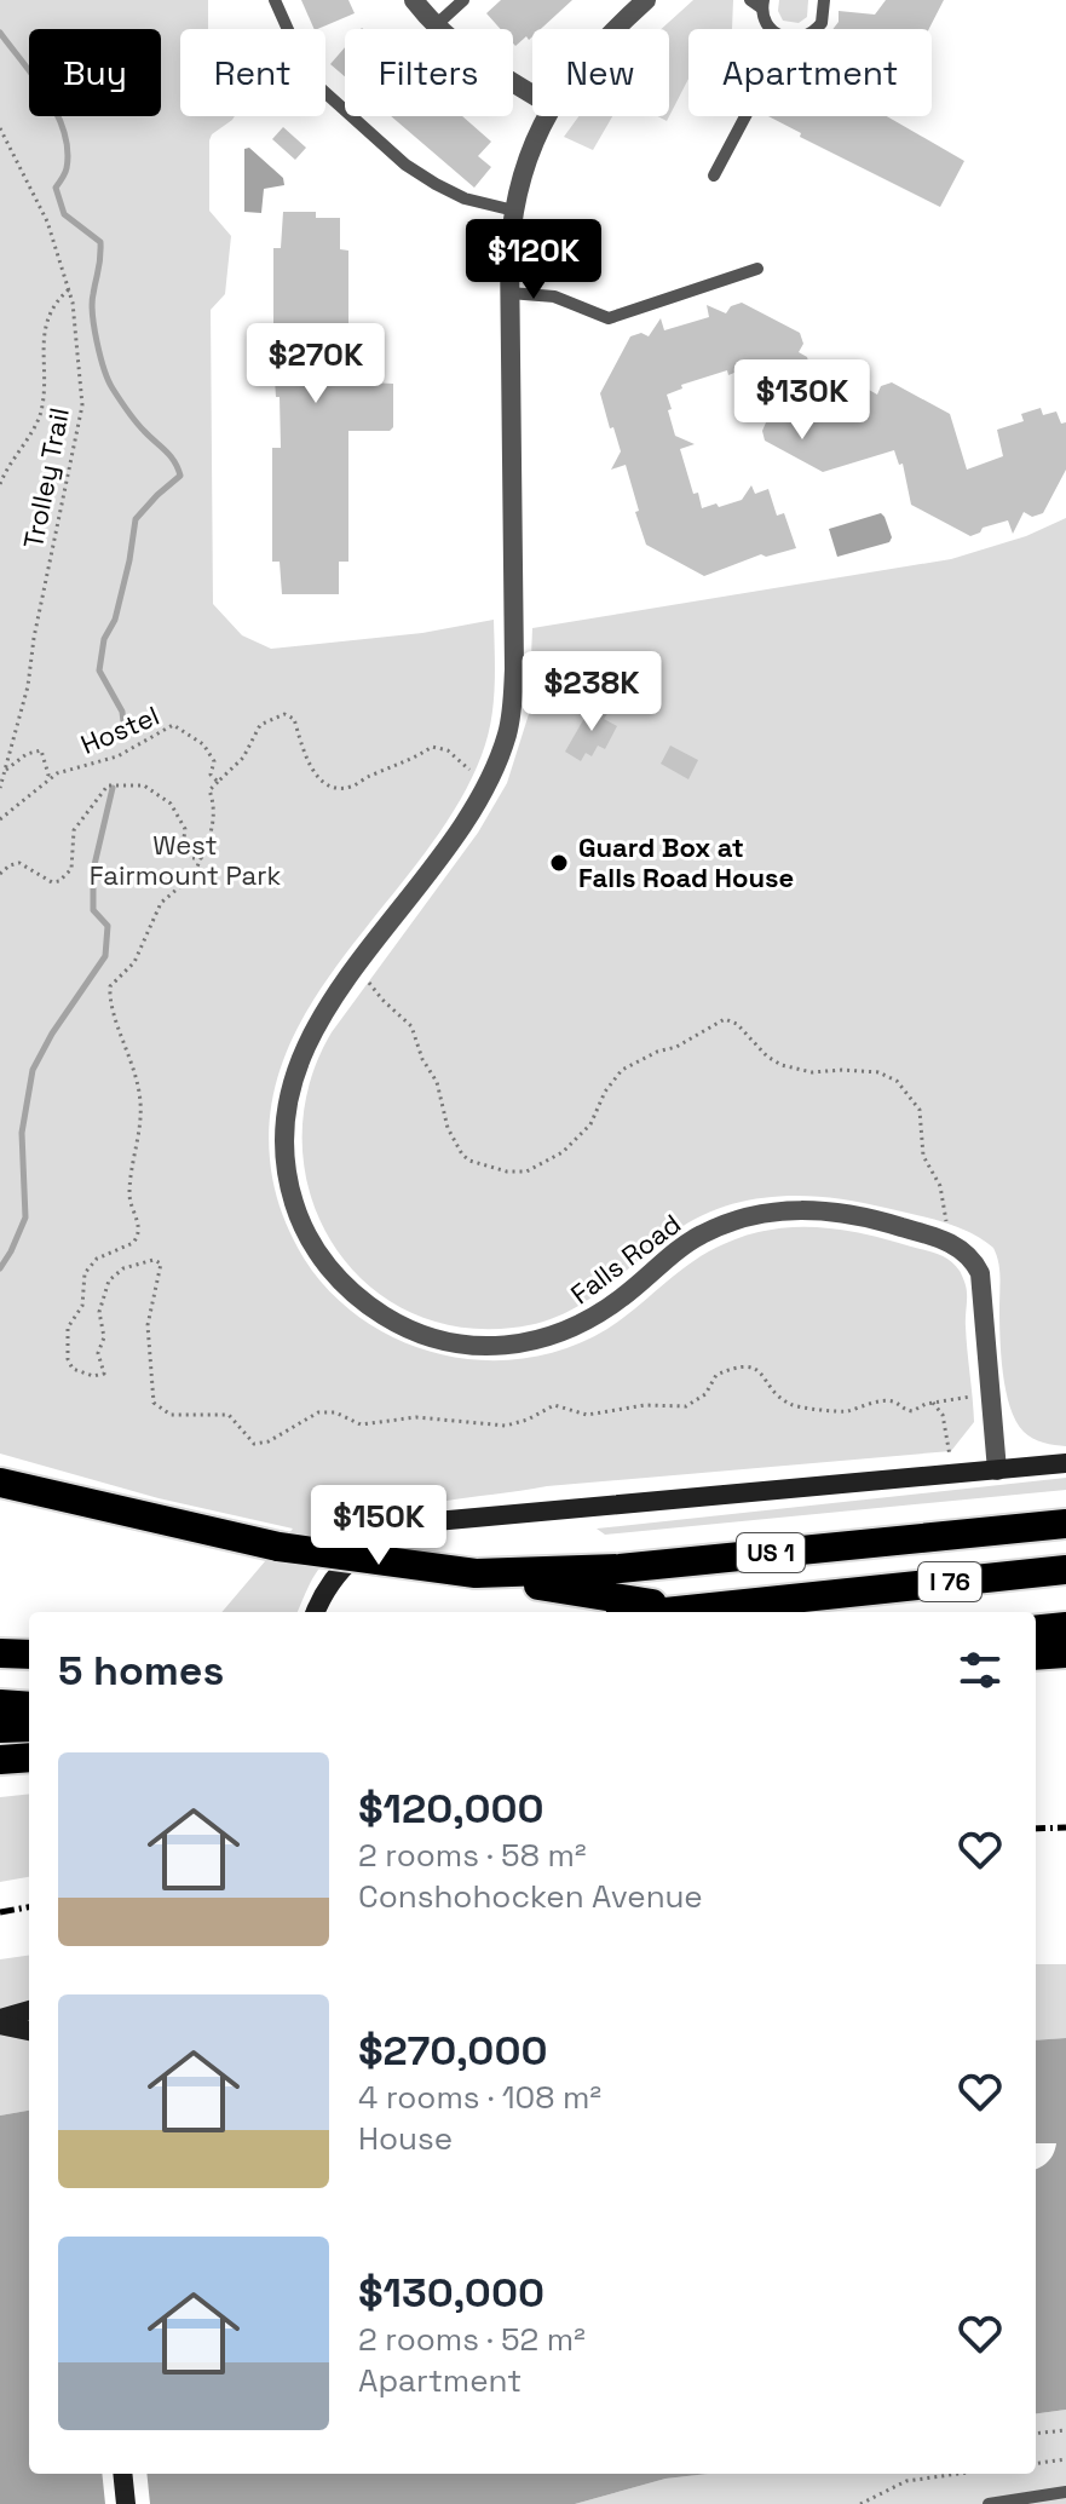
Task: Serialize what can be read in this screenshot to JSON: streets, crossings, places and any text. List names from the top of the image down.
{
  "streets": {
    "highway": ["US 1", "I 76"],
    "street": ["Falls Road"],
    "path": ["Trolley Trail", "Hostel"]
  },
  "parks": ["West Fairmount Park"],
  "places": ["Guard Box at Falls Road House"],
  "page": {
    "chip": [
      "Buy",
      "Rent",
      "Filters",
      "New",
      "Apartment"
    ],
    "price": [
      "$120K",
      "$270K",
      "$130K",
      "$238K",
      "$150K"
    ],
    "heading": "5 homes",
    "list": [
      {
        "name": "$120,000",
        "note": "2 rooms · 58 m² · Conshohocken Avenue"
      },
      {
        "name": "$270,000",
        "note": "4 rooms · 108 m² · House"
      },
      {
        "name": "$130,000",
        "note": "2 rooms · 52 m² · Apartment"
      }
    ]
  }
}
